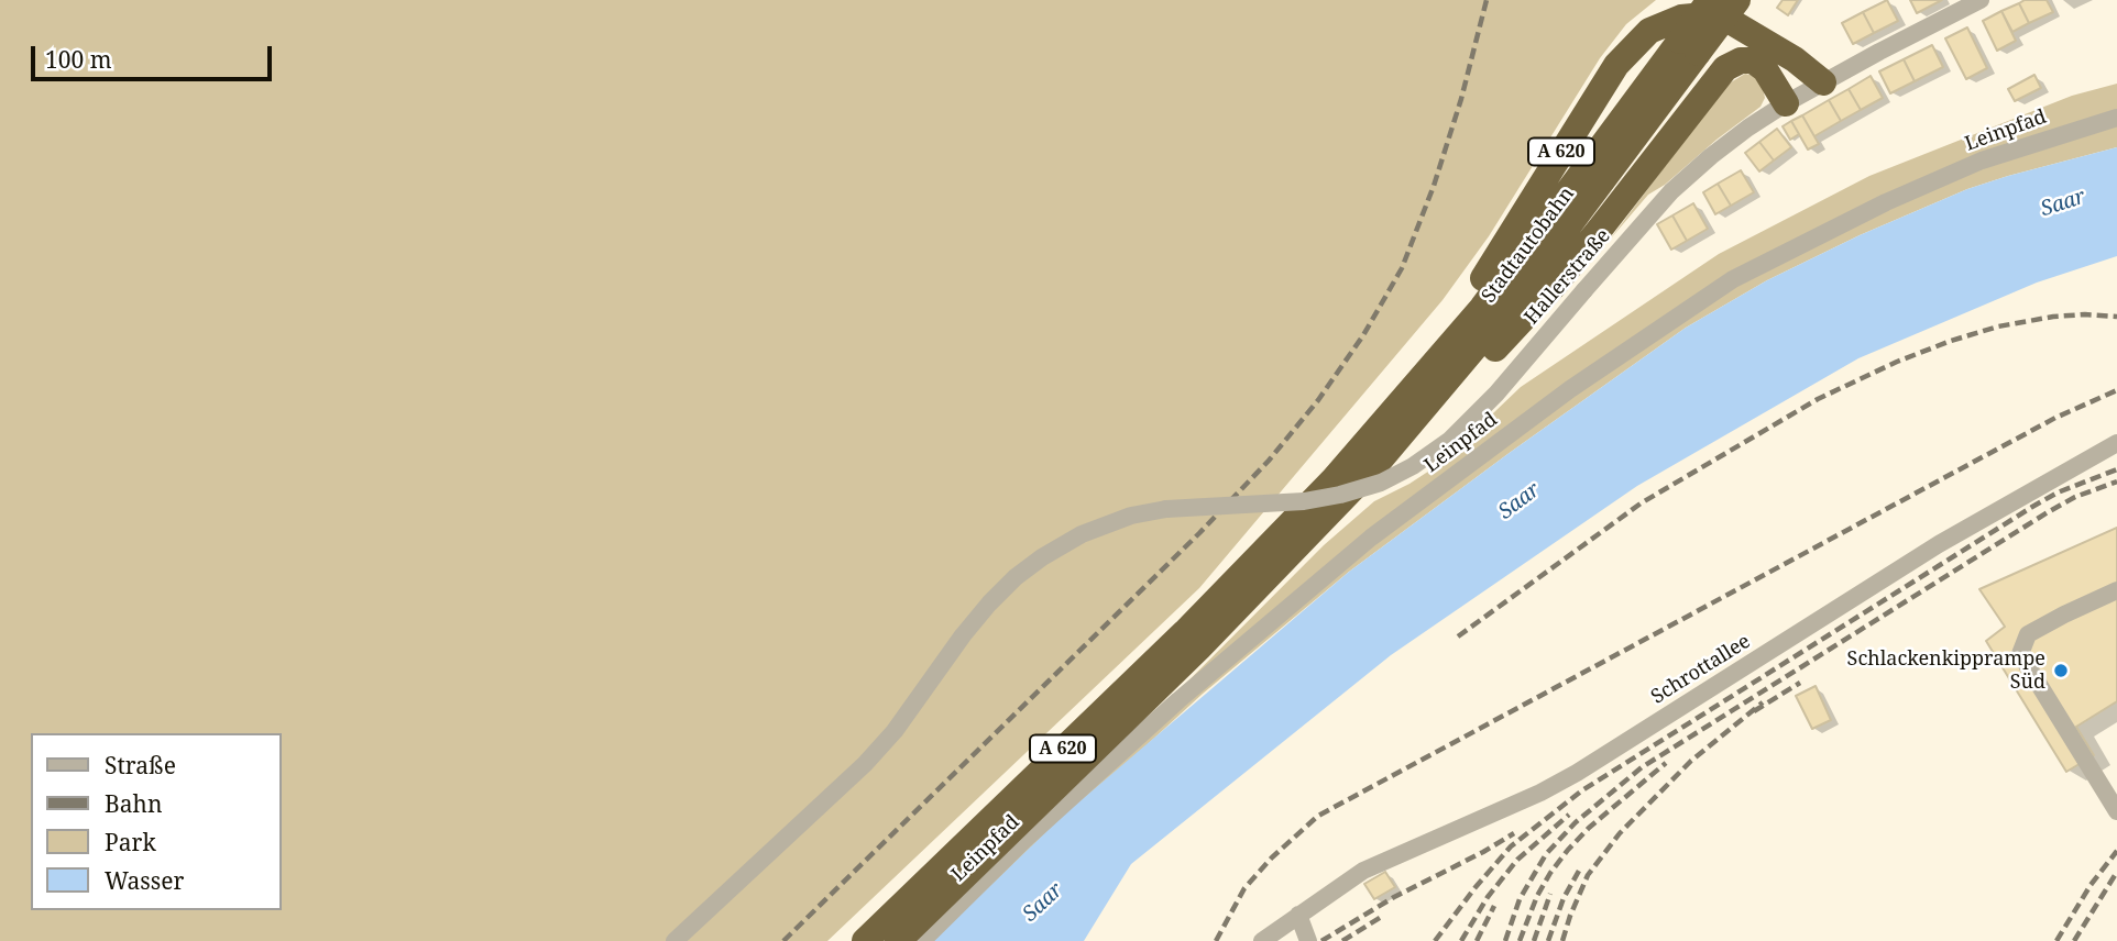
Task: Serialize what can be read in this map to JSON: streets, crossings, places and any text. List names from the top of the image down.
{
  "streets": {
    "highway": ["A 620", "Stadtautobahn"],
    "street": ["Leinpfad", "Hallerstraße", "Schrottallee"]
  },
  "crossings": [
    ["A 620", "Stadtautobahn"],
    ["A 620", "Hallerstraße"]
  ],
  "water": ["Saar"],
  "places": ["Schlackenkipprampe Süd"],
  "legend": [
    "Straße",
    "Bahn",
    "Park",
    "Wasser"
  ],
  "scale_bar": "100 m"
}
